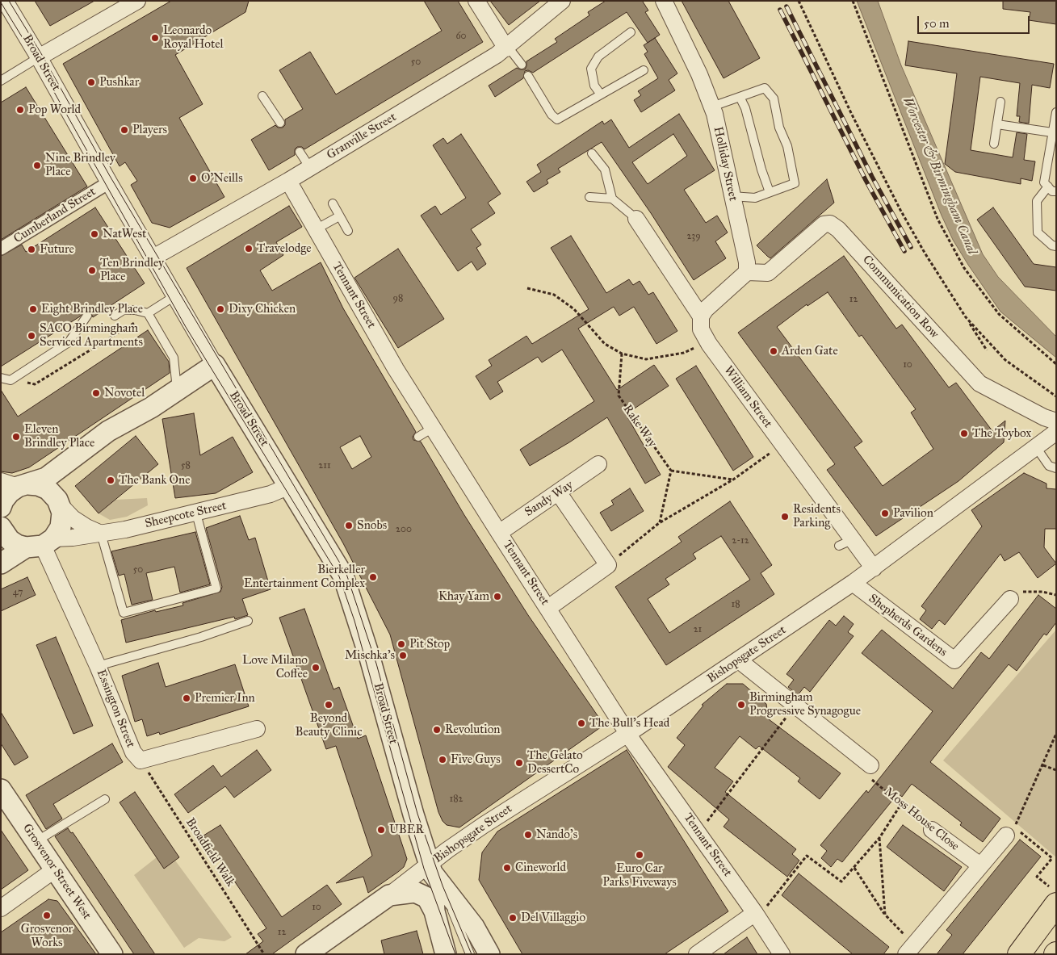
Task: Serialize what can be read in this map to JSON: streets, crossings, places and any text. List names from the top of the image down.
{
  "streets": {
    "street": [
      "Broad Street",
      "Granville Street",
      "Holliday Street",
      "Cumberland Street",
      "Tennant Street",
      "Communication Row",
      "William Street",
      "Sandy Way",
      "Sheepcote Street",
      "Shepherds Gardens",
      "Bishopsgate Street",
      "Essington Street",
      "Moss House Close",
      "Grosvenor Street West"
    ],
    "path": ["Rake Way", "Broadfield Walk"]
  },
  "crossings": [
    ["Broad Street", "Granville Street"],
    ["Broad Street", "Cumberland Street"],
    ["Broad Street", "Sheepcote Street"],
    ["Broad Street", "Bishopsgate Street"],
    ["Granville Street", "Tennant Street"],
    ["Holliday Street", "Communication Row"],
    ["Tennant Street", "Sandy Way"],
    ["Tennant Street", "Bishopsgate Street"],
    ["William Street", "Bishopsgate Street"],
    ["Sheepcote Street", "Essington Street"],
    ["Shepherds Gardens", "Bishopsgate Street"],
    ["Essington Street", "Broadfield Walk"]
  ],
  "water": ["Worcester & Birmingham Canal"],
  "places": [
    "Leonardo Royal Hotel",
    "Pushkar",
    "Pop World",
    "Players",
    "Nine Brindley Place",
    "O'Neills",
    "NatWest",
    "Travelodge",
    "Future",
    "Ten Brindley Place",
    "Eight Brindley Place",
    "Dixy Chicken",
    "SACO Birmingham Serviced Apartments",
    "Arden Gate",
    "Novotel",
    "The Toybox",
    "Eleven Brindley Place",
    "The Bank One",
    "Pavilion",
    "Residents Parking",
    "Snobs",
    "Bierkeller Entertainment Complex",
    "Khay Yam",
    "Pit Stop",
    "Mischka's",
    "Love Milano Coffee",
    "Premier Inn",
    "Beyond Beauty Clinic",
    "Birmingham Progressive Synagogue",
    "The Bull's Head",
    "Revolution",
    "Five Guys",
    "The Gelato DessertCo",
    "UBER",
    "Nando's",
    "Euro Car Parks Fiveways",
    "Cineworld",
    "Grosvenor Works",
    "Del Villaggio"
  ],
  "house_numbers": [
    "60",
    "50",
    "239",
    "98",
    "12",
    "10",
    "58",
    "211",
    "200",
    "2-12",
    "50",
    "47",
    "18",
    "21",
    "182",
    "10",
    "12"
  ],
  "scale_bar": "50 m"
}
